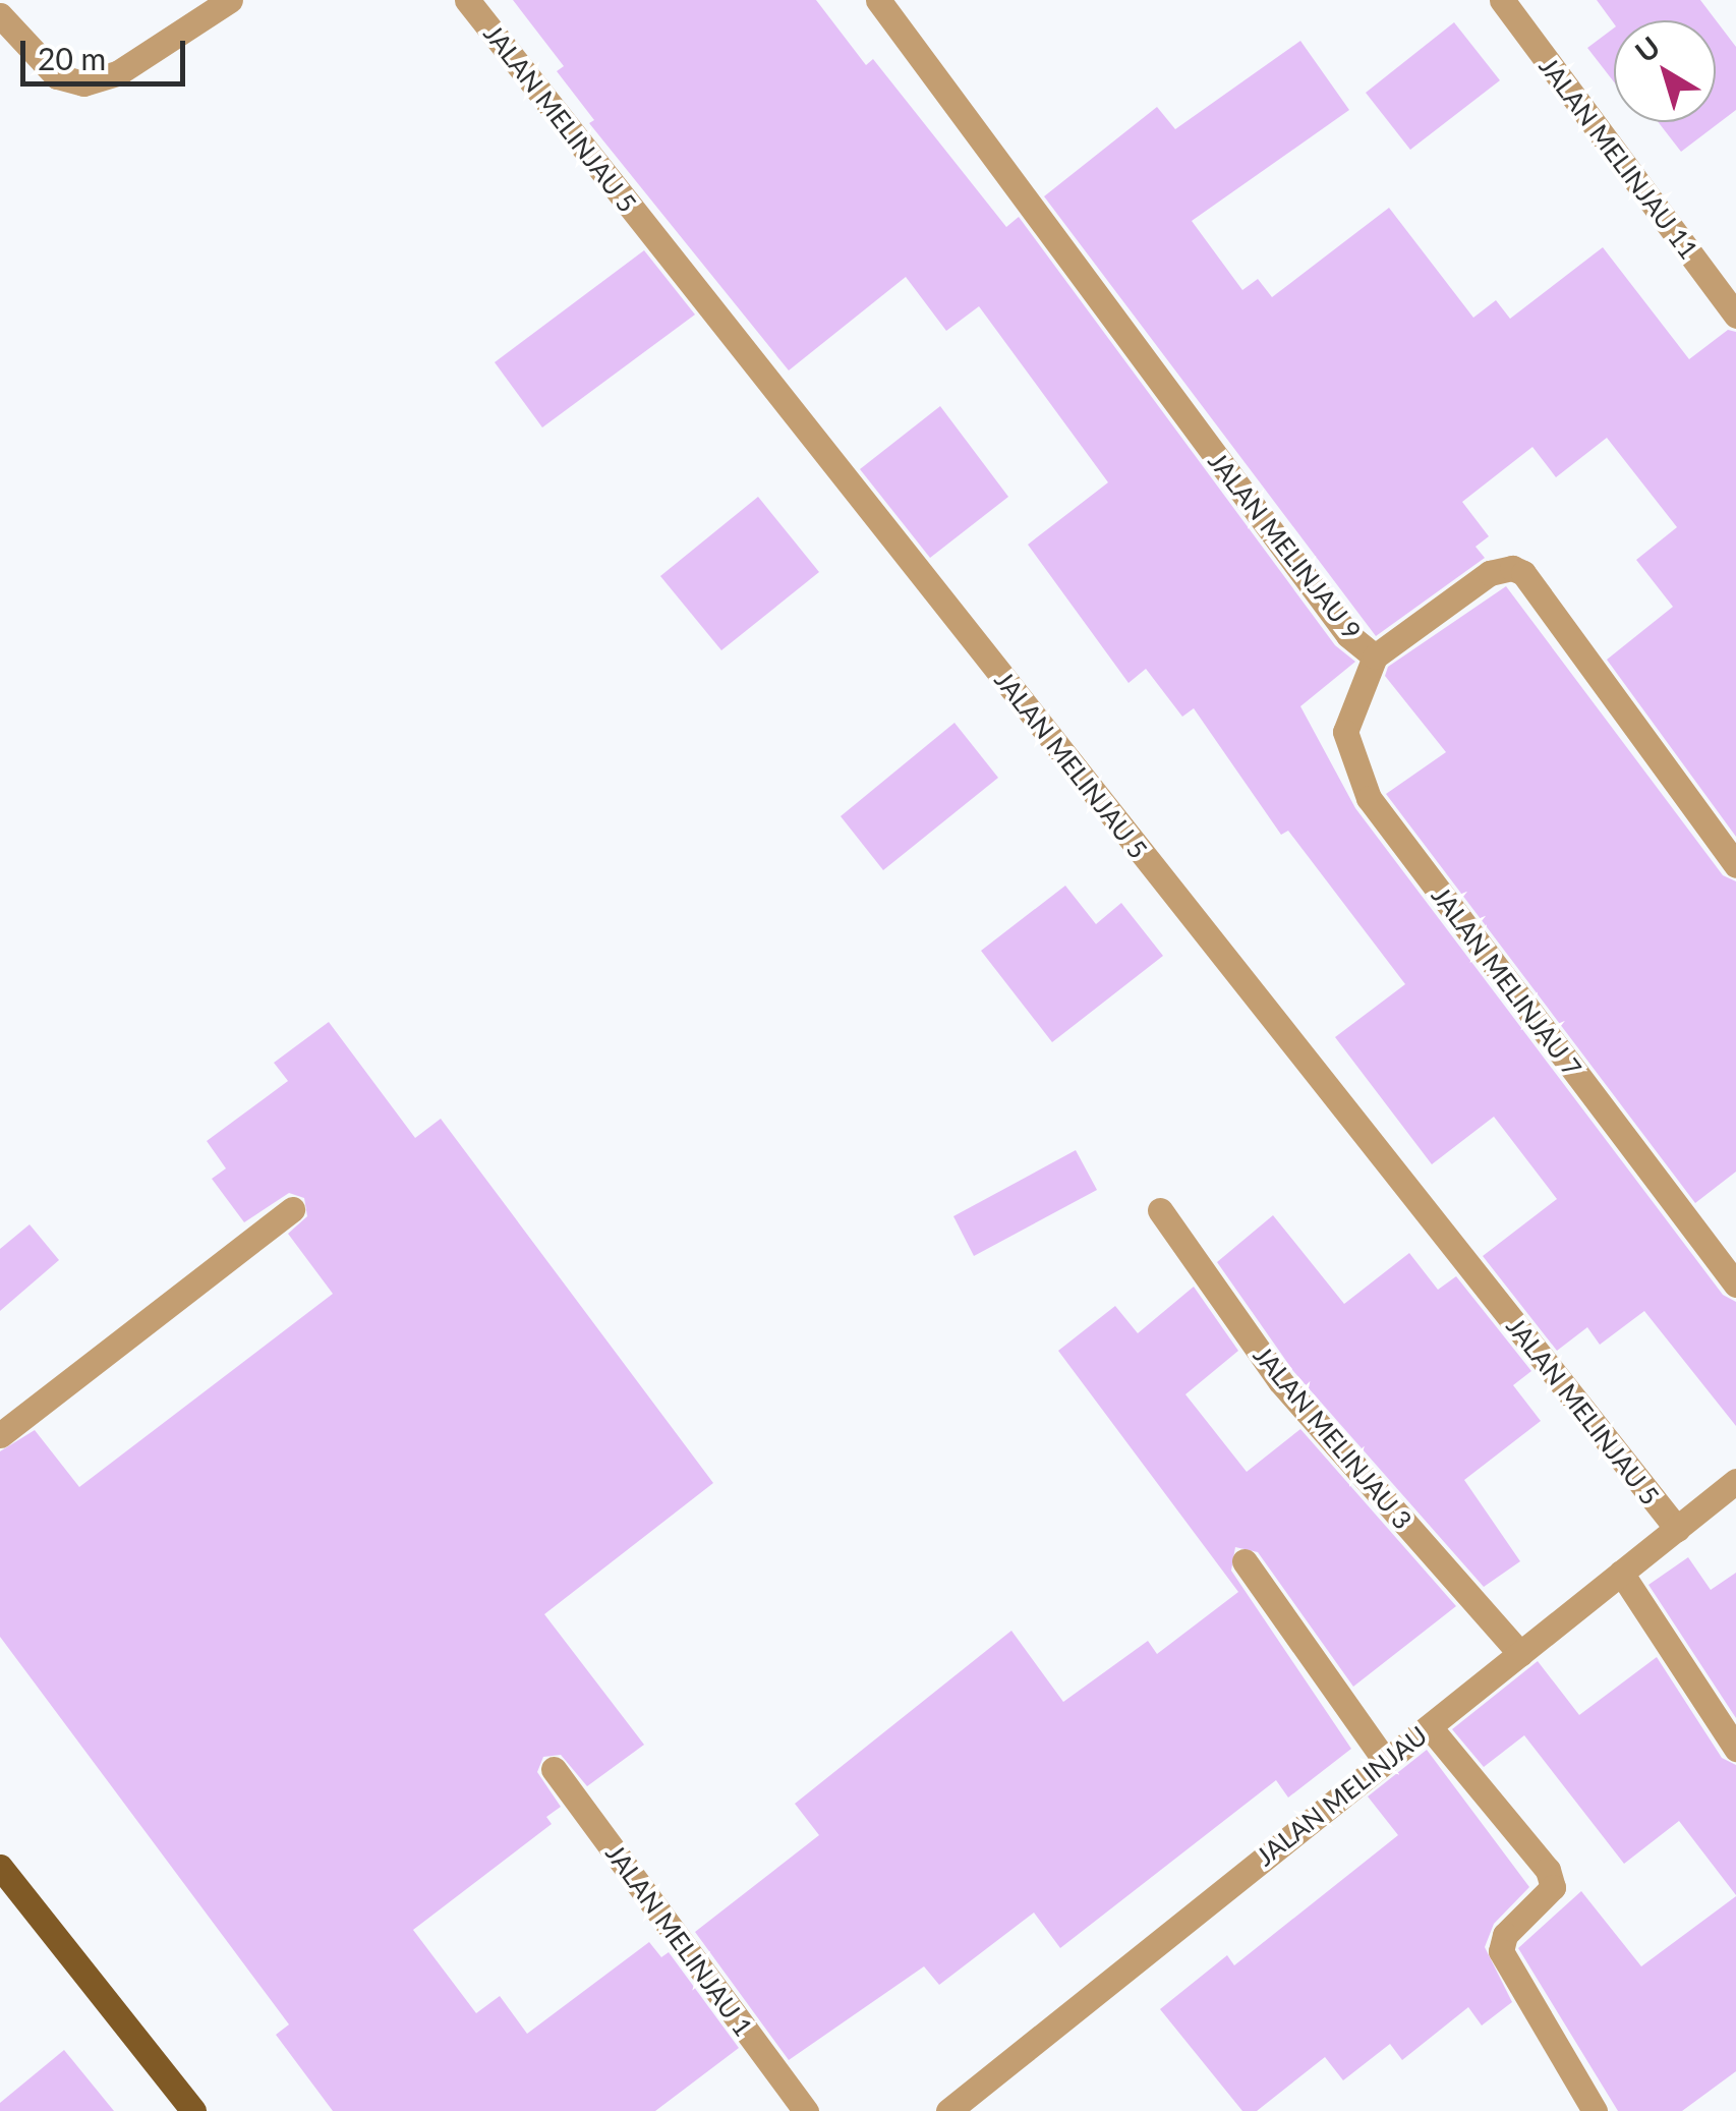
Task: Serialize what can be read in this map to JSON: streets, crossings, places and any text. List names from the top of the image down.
{
  "streets": {
    "street": [
      "JALAN MELINJAU 5",
      "JALAN MELINJAU 11",
      "JALAN MELINJAU 9",
      "JALAN MELINJAU 7",
      "JALAN MELINJAU 3",
      "JALAN MELINJAU",
      "JALAN MELINJAU 1"
    ]
  },
  "crossings": [
    ["JALAN MELINJAU 5", "JALAN MELINJAU"],
    ["JALAN MELINJAU 9", "JALAN MELINJAU 7"],
    ["JALAN MELINJAU 3", "JALAN MELINJAU"]
  ],
  "scale_bar": "20 m",
  "north": "top left"
}
